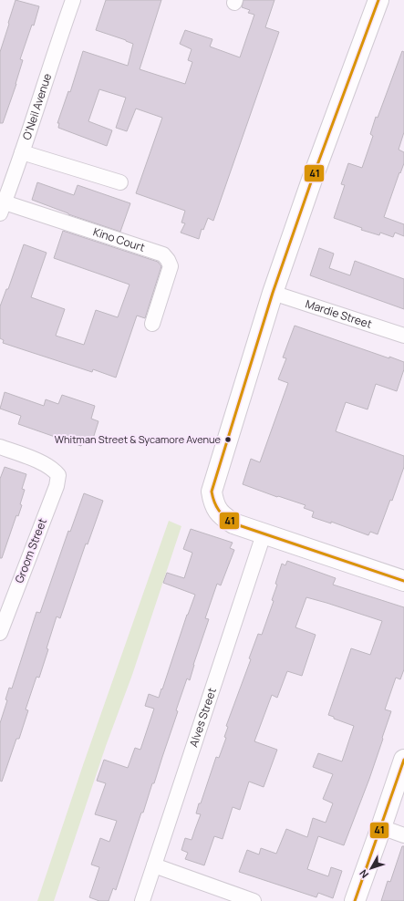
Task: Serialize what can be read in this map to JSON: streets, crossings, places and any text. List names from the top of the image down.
{
  "streets": {
    "street": [
      "O'Neil Avenue",
      "Kino Court",
      "Mardie Street",
      "Groom Street",
      "Alves Street"
    ]
  },
  "crossings": [
    ["O'Neil Avenue", "Kino Court"]
  ],
  "places": ["Whitman Street & Sycamore Avenue"],
  "lines": ["transit line 41"],
  "north": "bottom left"
}
